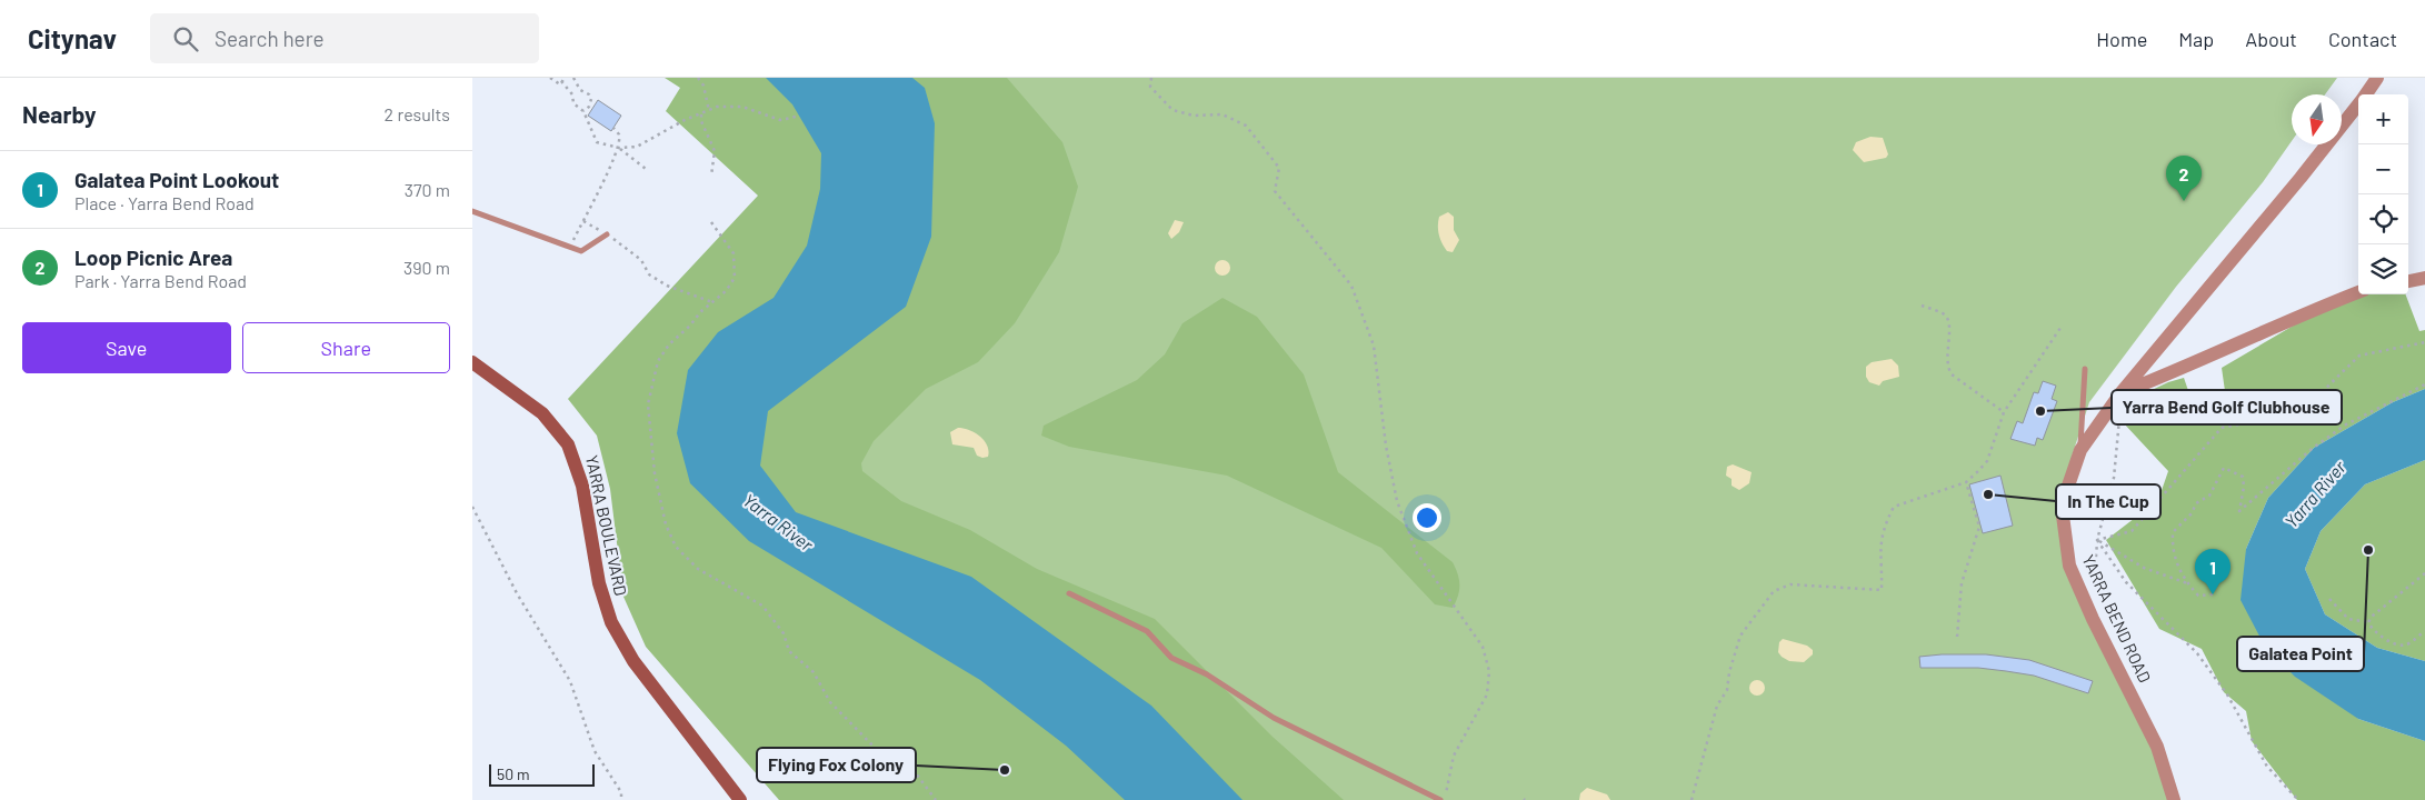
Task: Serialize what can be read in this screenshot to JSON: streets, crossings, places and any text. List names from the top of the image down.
{
  "streets": {
    "main road": ["YARRA BOULEVARD"],
    "street": ["YARRA BEND ROAD"]
  },
  "water": ["Yarra River"],
  "places": [
    "Yarra Bend Golf Clubhouse",
    "In The Cup",
    "Galatea Point",
    "Flying Fox Colony"
  ],
  "scale_bar": "50 m",
  "north": "bottom",
  "page": {
    "header": "Citynav",
    "search": "Search here",
    "nav": [
      "Home",
      "Map",
      "About",
      "Contact"
    ],
    "heading": ["Nearby", "2 results"],
    "map_buttons": ["+", "−"],
    "list": [
      {
        "mark": "1",
        "name": "Galatea Point Lookout",
        "note": "Place · Yarra Bend Road",
        "value": "370 m"
      },
      {
        "mark": "2",
        "name": "Loop Picnic Area",
        "note": "Park · Yarra Bend Road",
        "value": "390 m"
      }
    ],
    "pins": ["2", "1"],
    "buttons": ["Save", "Share"],
    "scale": "50 m"
  }
}
